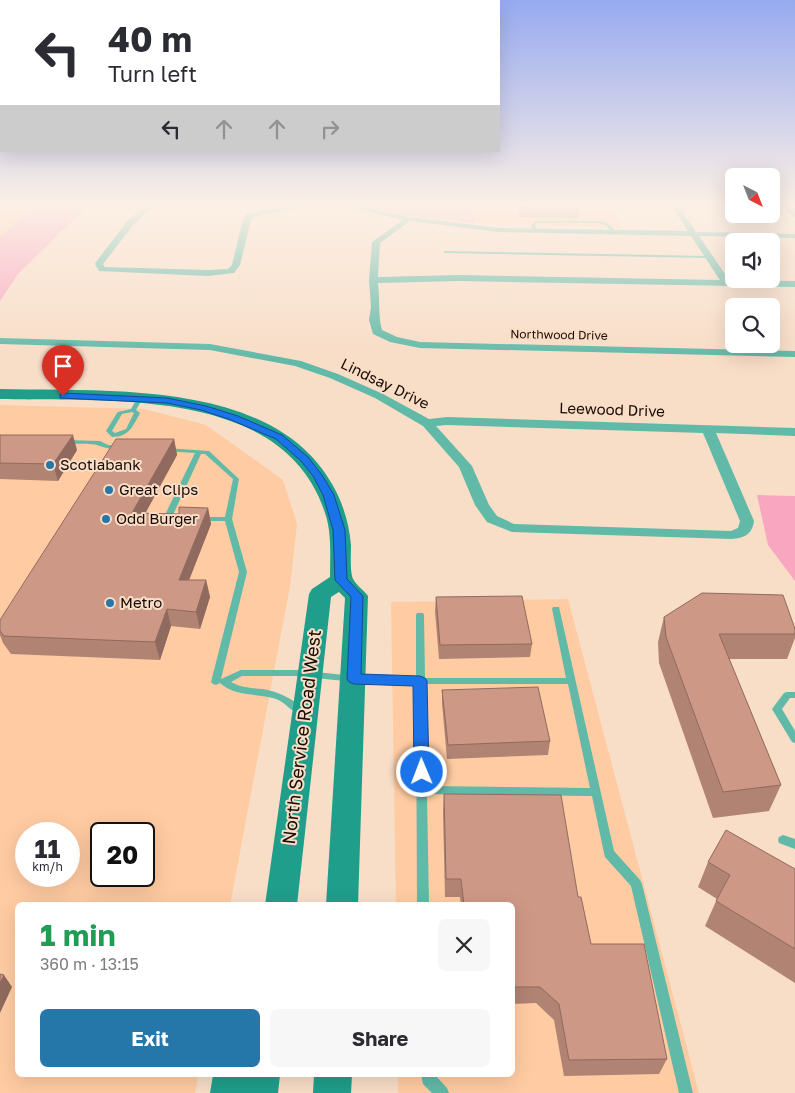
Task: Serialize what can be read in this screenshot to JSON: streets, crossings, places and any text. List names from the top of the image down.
{
  "streets": {
    "street": [
      "Northwood Drive",
      "Lindsay Drive",
      "Leewood Drive",
      "North Service Road West"
    ]
  },
  "crossings": [
    ["Lindsay Drive", "Leewood Drive"]
  ],
  "places": [
    "Scotiabank",
    "Great Clips",
    "Odd Burger",
    "Metro"
  ],
  "north": "bottom right",
  "page": {
    "turn": ["40 m", "Turn left"],
    "speed": "11 km/h",
    "limit": "20",
    "heading": ["1 min", "360 m · 13:15"],
    "buttons": ["Exit", "Share"]
  }
}
